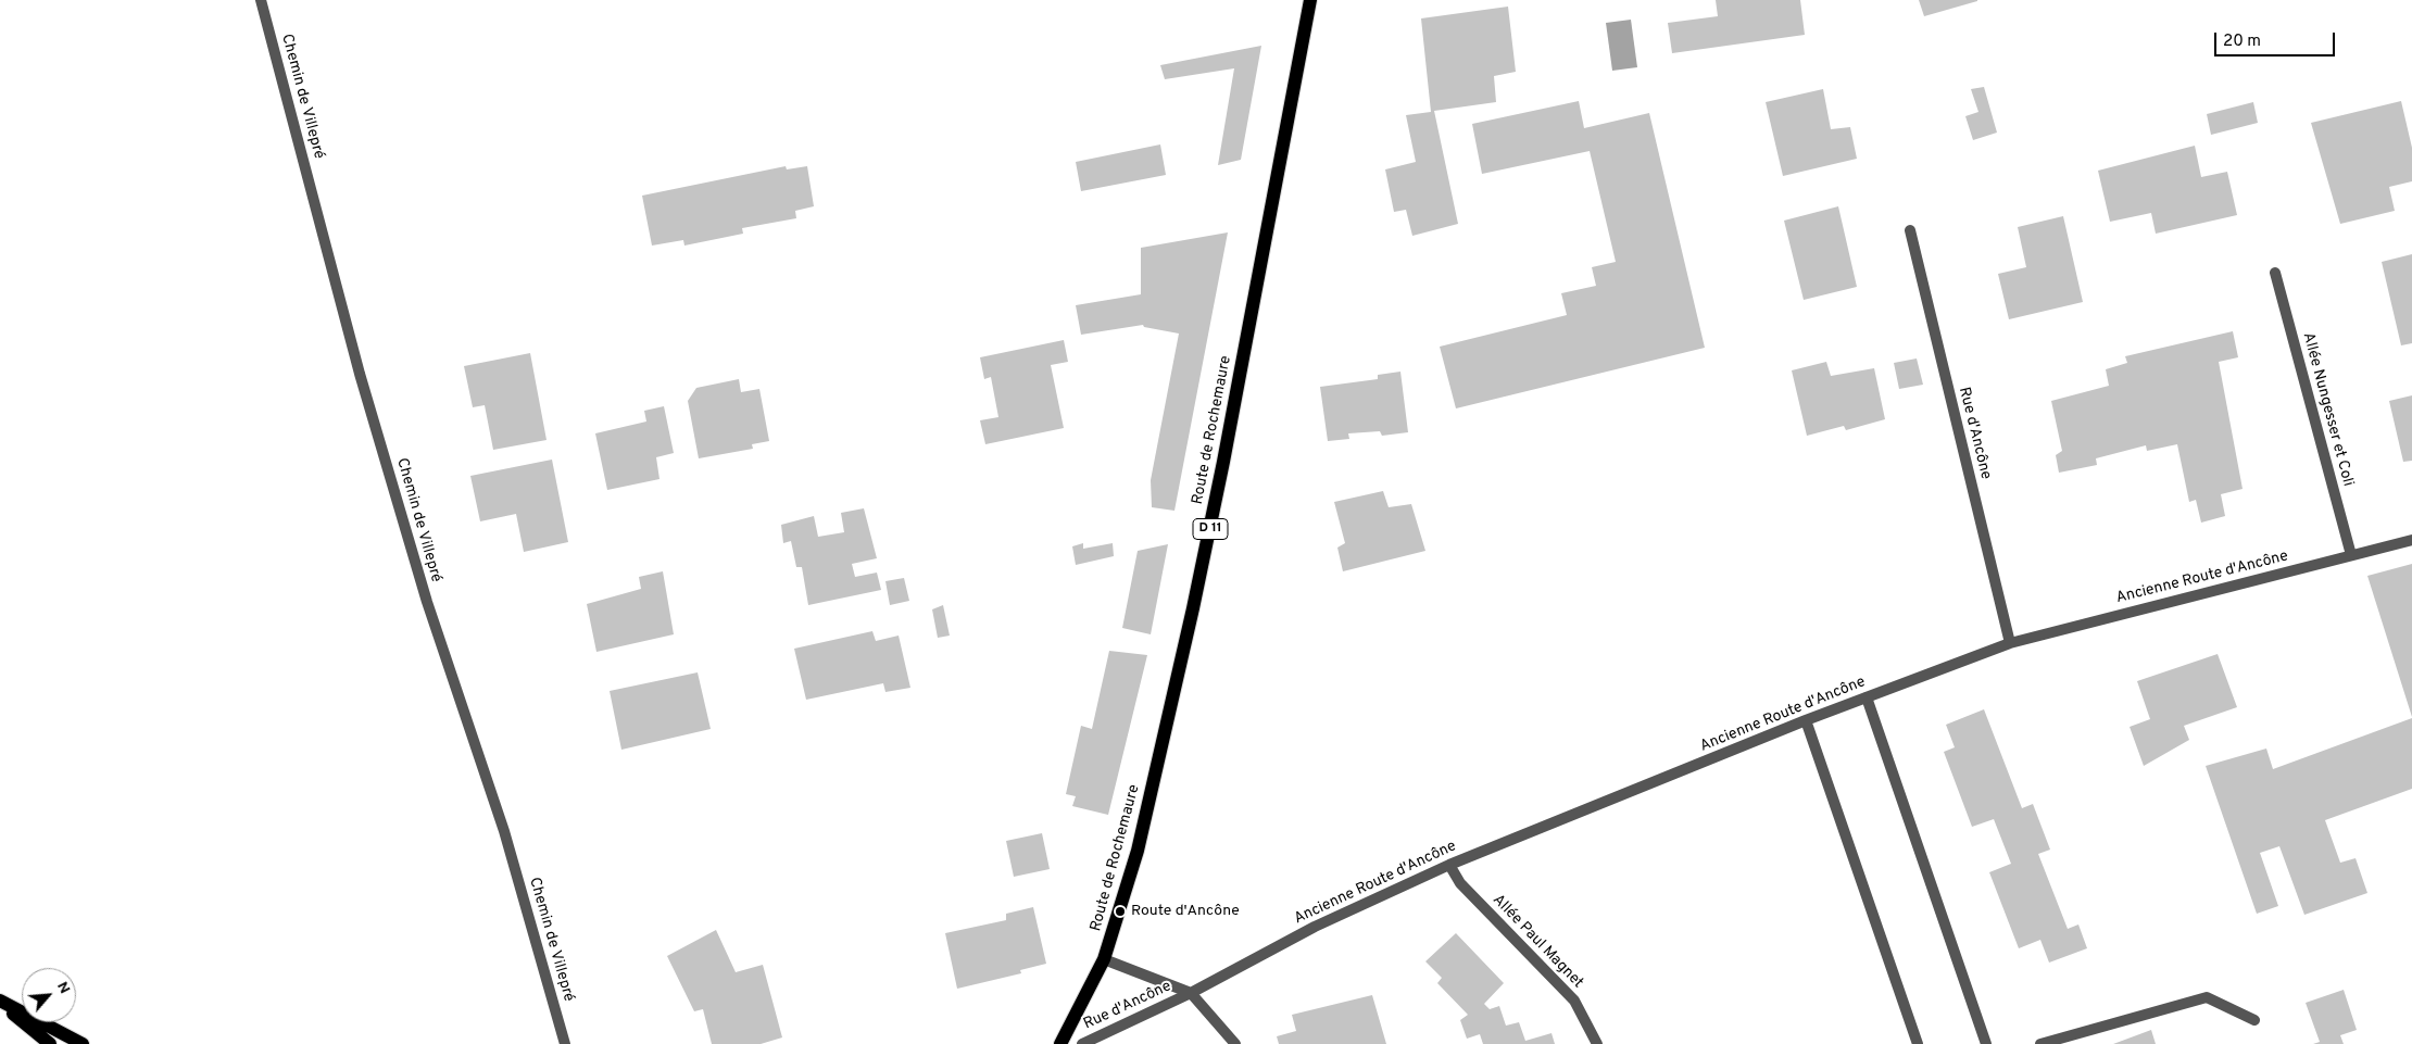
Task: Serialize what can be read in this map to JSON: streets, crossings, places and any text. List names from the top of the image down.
{
  "streets": {
    "main road": ["Route de Rochemaure", "D 11"],
    "street": [
      "Chemin de Villepré",
      "Allée Nungesser et Coli",
      "Rue d'Ancône",
      "Ancienne Route d'Ancône",
      "Allée Paul Magnet"
    ]
  },
  "crossings": [
    ["Allée Nungesser et Coli", "Ancienne Route d'Ancône"],
    ["Route de Rochemaure", "Rue d'Ancône"],
    ["Rue d'Ancône", "Ancienne Route d'Ancône"],
    ["Ancienne Route d'Ancône", "Allée Paul Magnet"]
  ],
  "places": ["Route d'Ancône"],
  "scale_bar": "20 m",
  "north": "top right"
}
